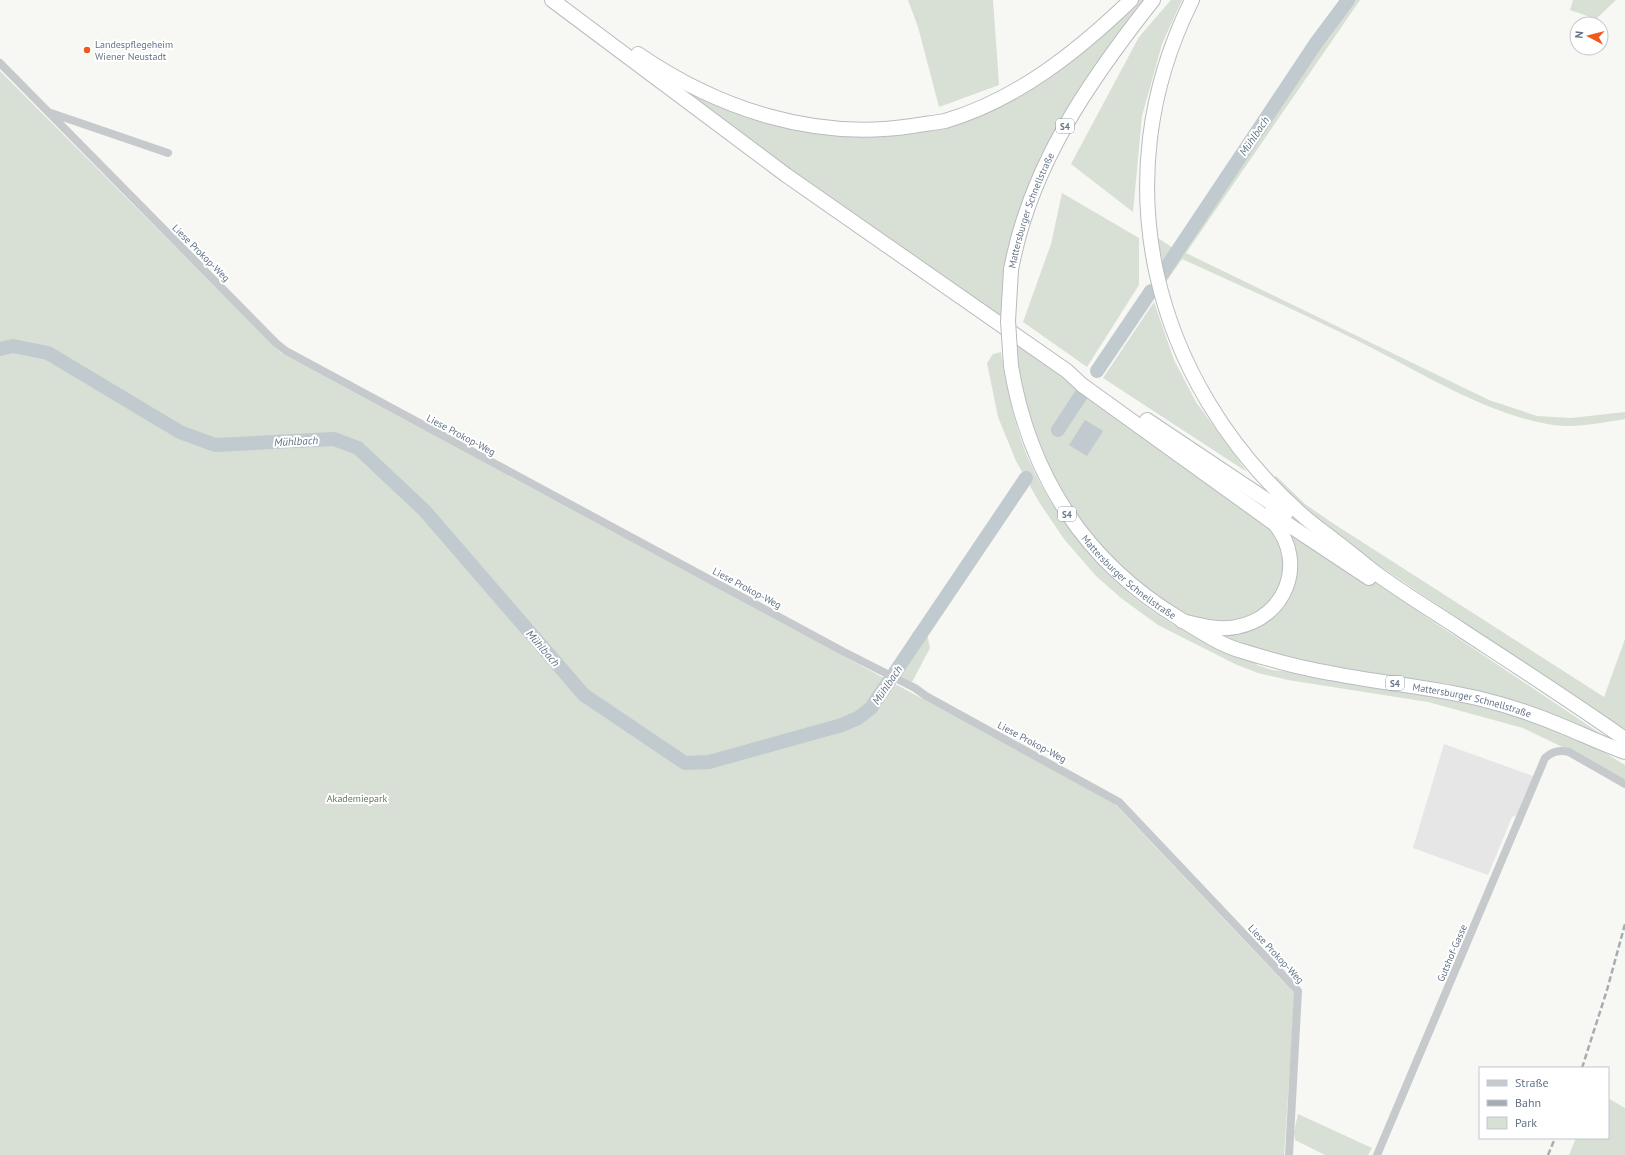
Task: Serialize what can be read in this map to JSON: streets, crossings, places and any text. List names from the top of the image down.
{
  "streets": {
    "highway": ["S4", "Mattersburger Schnellstraße"],
    "street": ["Liese Prokop-Weg", "Gutshof-Gasse"]
  },
  "water": ["Mühlbach"],
  "parks": ["Akademiepark"],
  "places": ["Landespflegeheim Wiener Neustadt"],
  "legend": ["Straße", "Bahn", "Park"],
  "north": "left"
}
